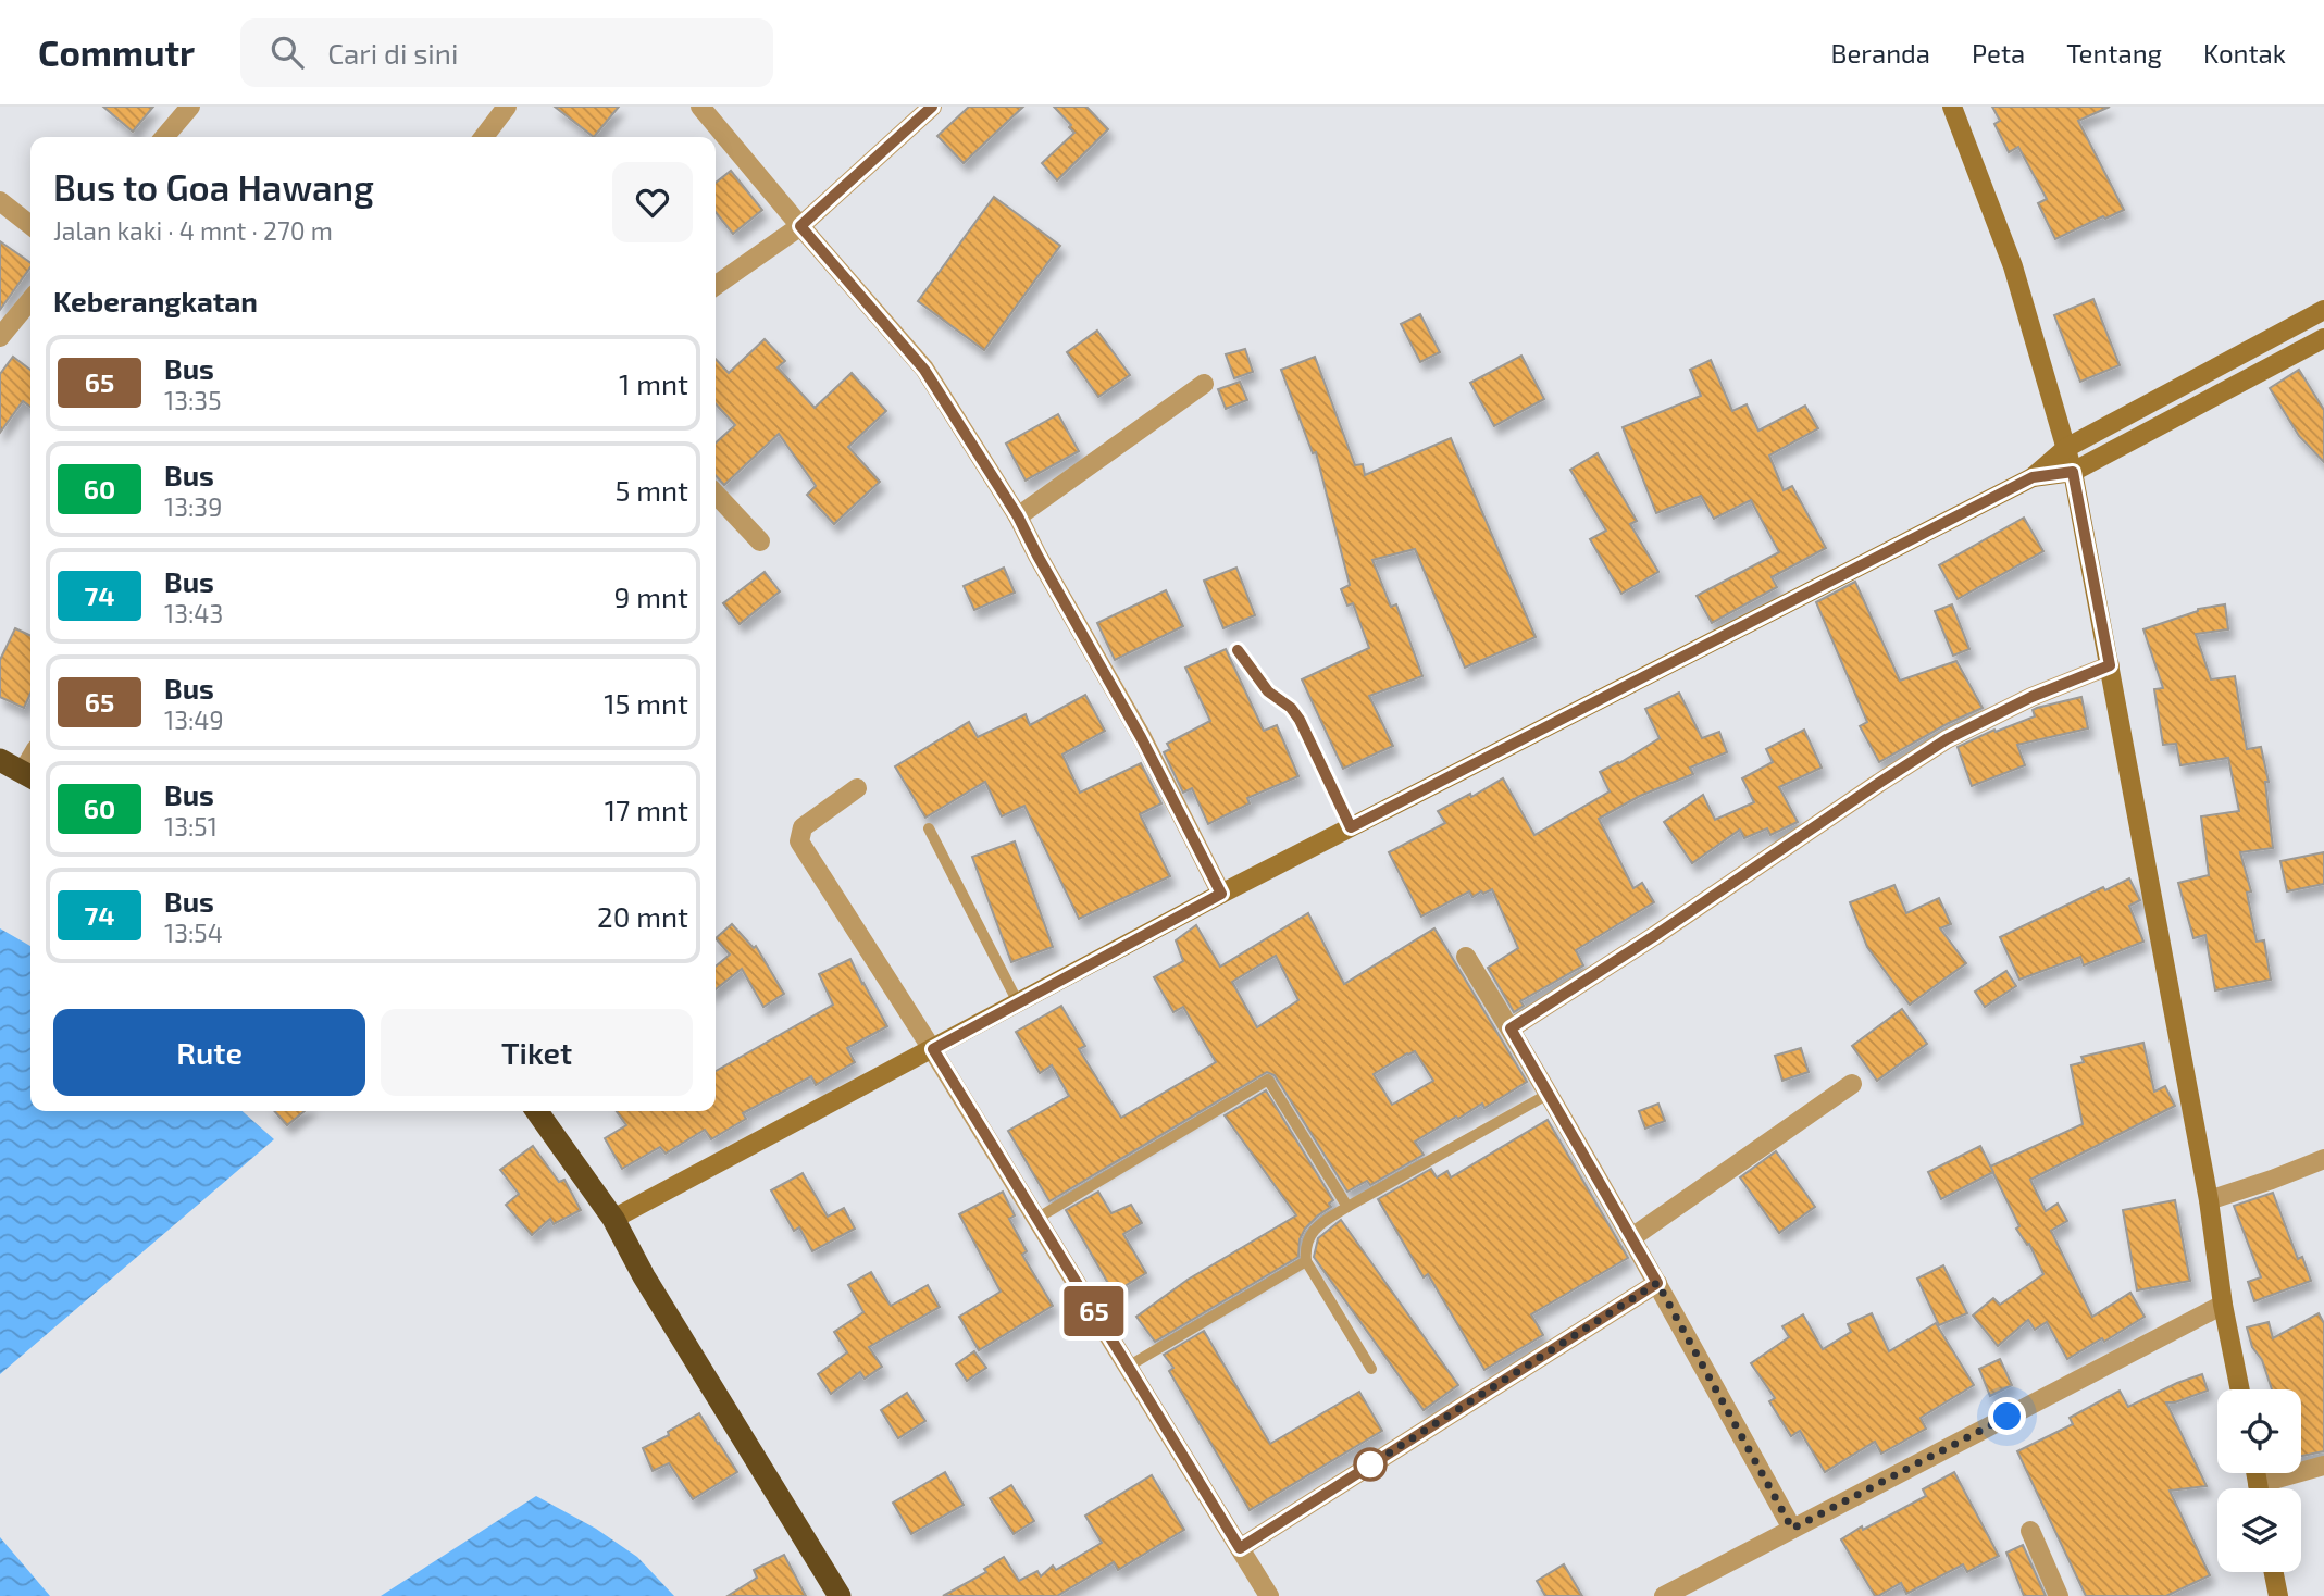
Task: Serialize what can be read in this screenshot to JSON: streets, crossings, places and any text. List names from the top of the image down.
{
  "lines": ["bus line 65"],
  "page": {
    "header": "Commutr",
    "search": "Cari di sini",
    "nav": [
      "Beranda",
      "Peta",
      "Tentang",
      "Kontak"
    ],
    "on_map": "65",
    "heading": [
      ["Bus to Goa Hawang", "Jalan kaki · 4 mnt · 270 m"],
      "Keberangkatan"
    ],
    "list": [
      {
        "mark": "65",
        "name": "Bus",
        "note": "13:35",
        "value": "1 mnt"
      },
      {
        "mark": "60",
        "name": "Bus",
        "note": "13:39",
        "value": "5 mnt"
      },
      {
        "mark": "74",
        "name": "Bus",
        "note": "13:43",
        "value": "9 mnt"
      },
      {
        "mark": "65",
        "name": "Bus",
        "note": "13:49",
        "value": "15 mnt"
      },
      {
        "mark": "60",
        "name": "Bus",
        "note": "13:51",
        "value": "17 mnt"
      },
      {
        "mark": "74",
        "name": "Bus",
        "note": "13:54",
        "value": "20 mnt"
      }
    ],
    "buttons": ["Rute", "Tiket"]
  }
}
